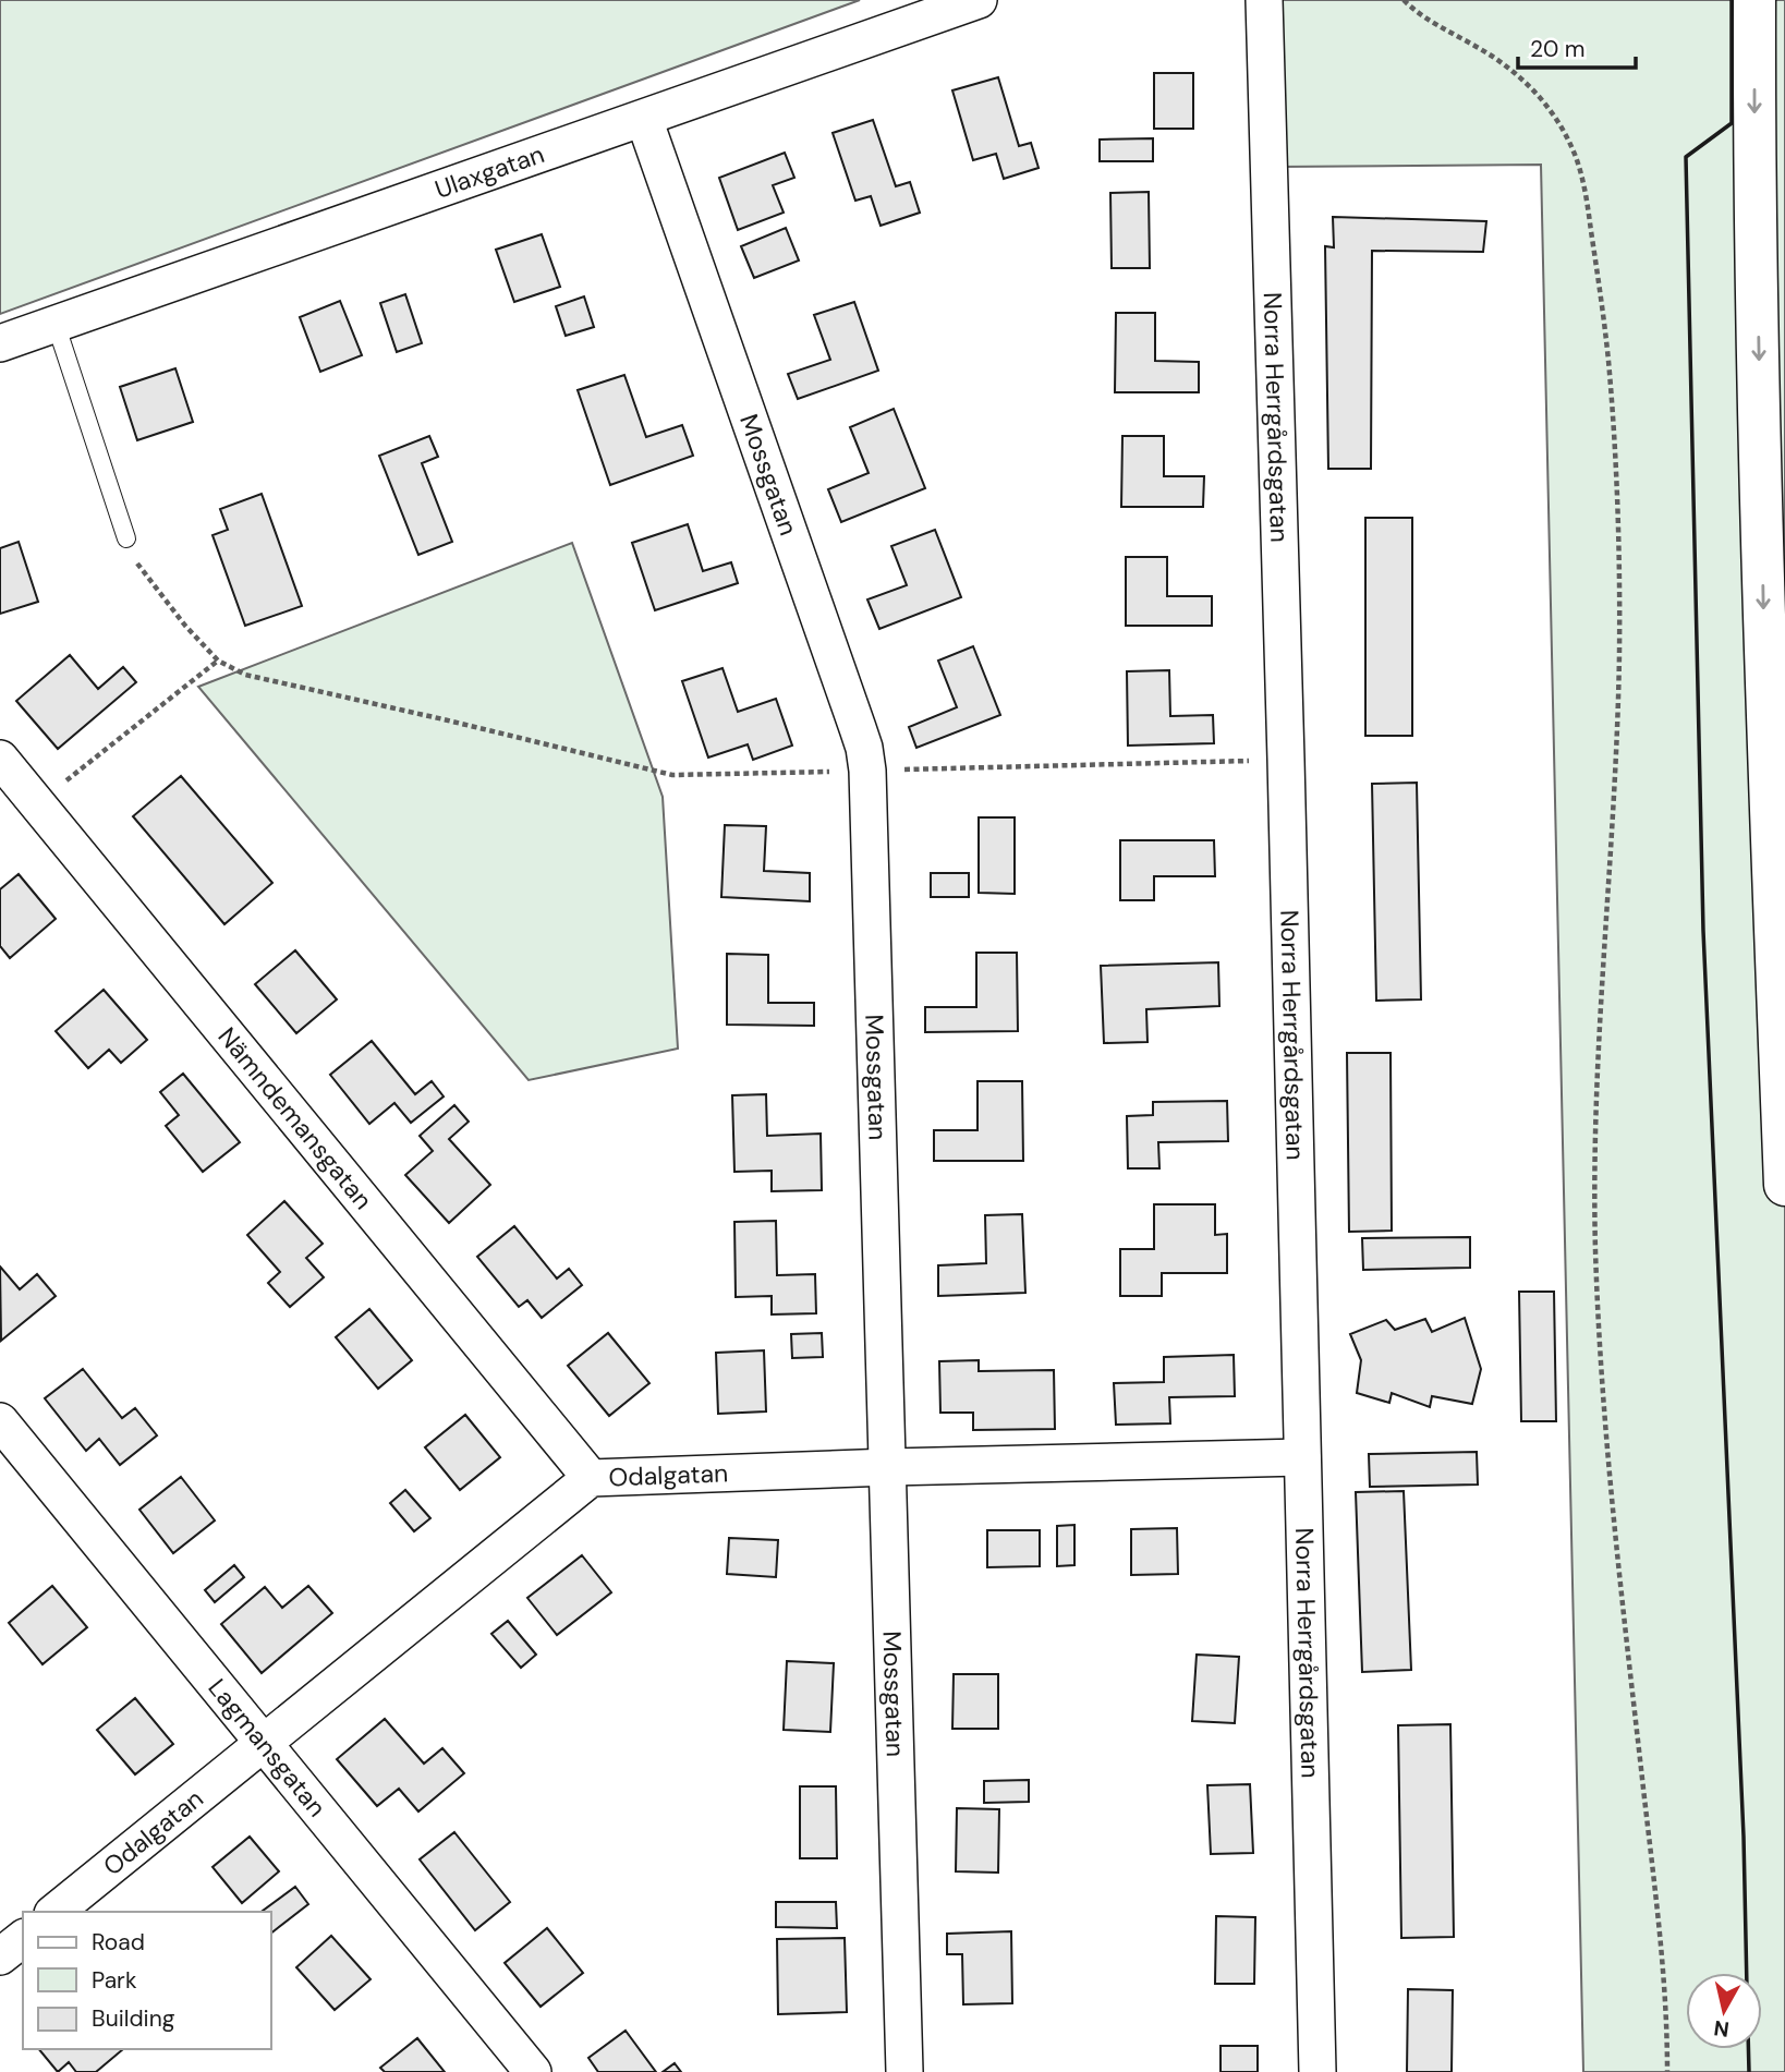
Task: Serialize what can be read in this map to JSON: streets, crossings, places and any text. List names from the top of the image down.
{
  "streets": {
    "street": [
      "Ulaxgatan",
      "Norra Herrgårdsgatan",
      "Mossgatan",
      "Nämndemansgatan",
      "Odalgatan",
      "Lagmansgatan"
    ]
  },
  "crossings": [
    ["Ulaxgatan", "Mossgatan"],
    ["Norra Herrgårdsgatan", "Odalgatan"],
    ["Mossgatan", "Odalgatan"],
    ["Nämndemansgatan", "Odalgatan"],
    ["Odalgatan", "Lagmansgatan"]
  ],
  "legend": ["Road", "Park", "Building"],
  "scale_bar": "20 m",
  "north": "bottom"
}
